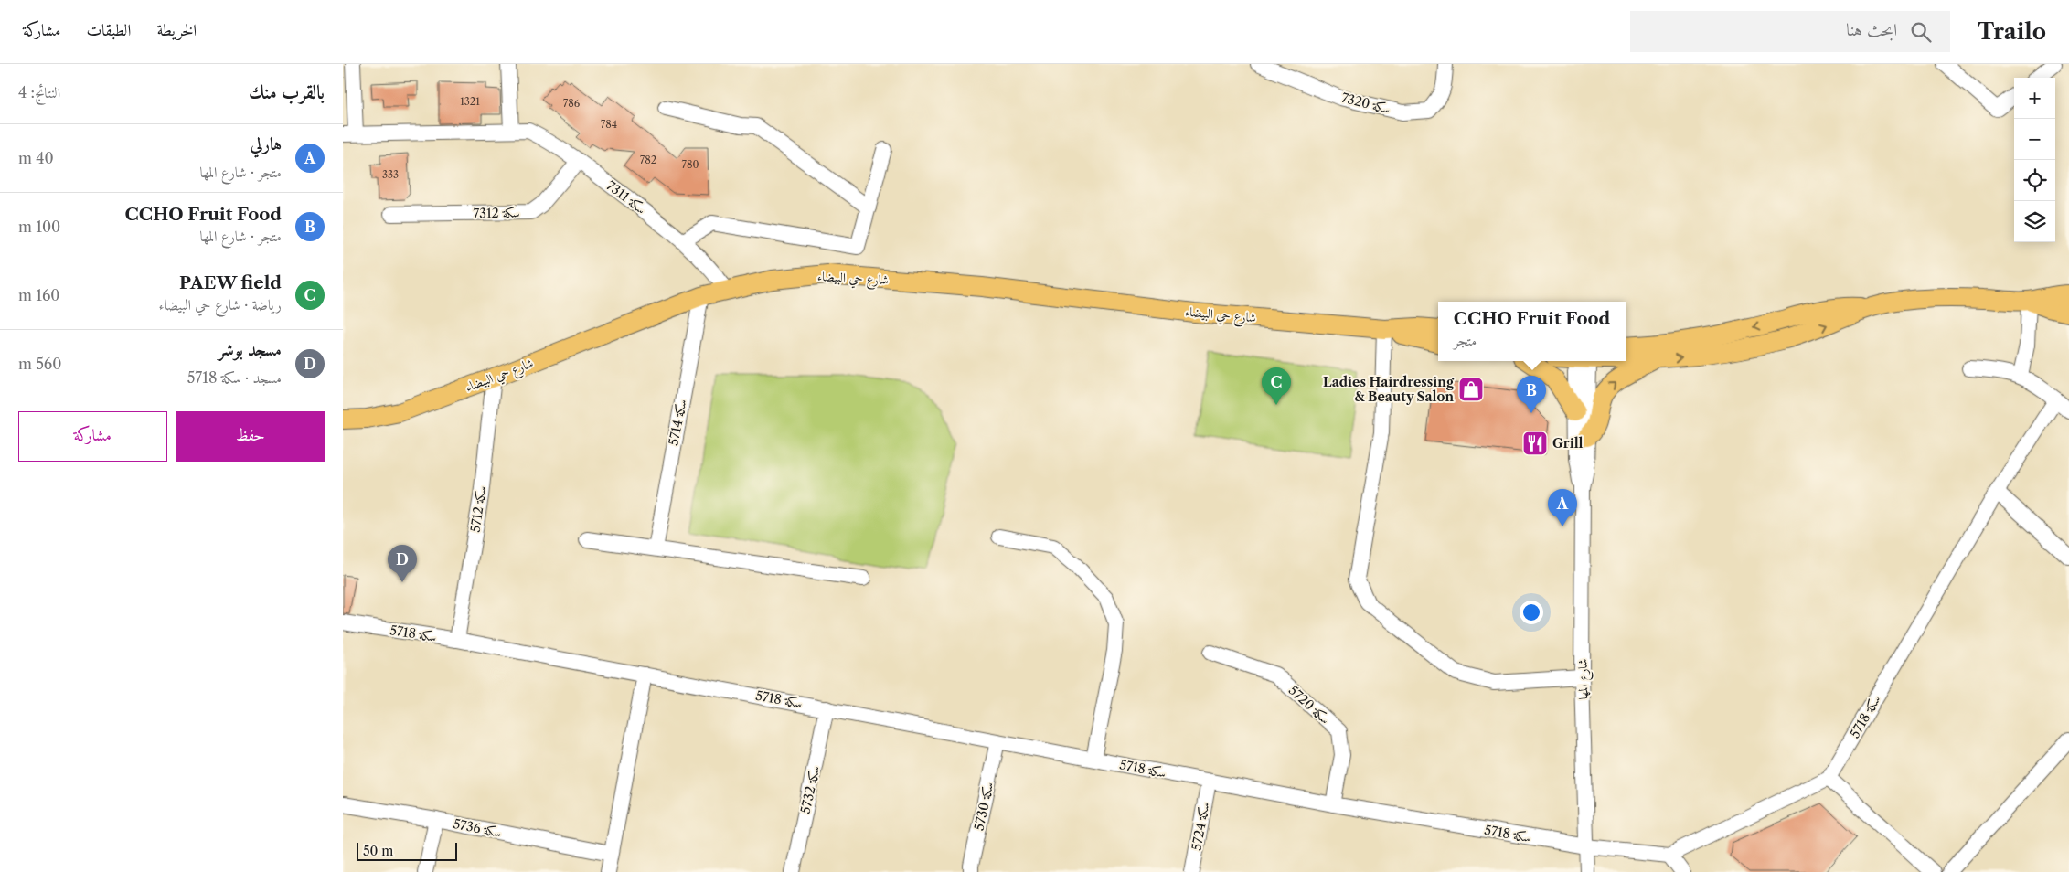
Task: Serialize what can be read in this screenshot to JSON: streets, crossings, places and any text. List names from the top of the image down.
{
  "streets": {
    "main road": ["شارع حي البيضاء"],
    "street": [
      "سكة 7320",
      "سكة 7311",
      "سكة 7312",
      "سكة 5714",
      "سكة 5712",
      "سكة 5718",
      "شارع المها",
      "سكة 5720",
      "سكة 5732",
      "سكة 5730",
      "سكة 5724",
      "سكة 5736"
    ]
  },
  "crossings": [
    ["سكة 7311", "سكة 7312"],
    ["سكة 7311", "شارع حي البيضاء"],
    ["شارع حي البيضاء", "سكة 5714"],
    ["شارع حي البيضاء", "سكة 5712"],
    ["سكة 5712", "سكة 5718"],
    ["سكة 5718", "شارع المها"],
    ["سكة 5718", "سكة 5720"],
    ["سكة 5718", "سكة 5732"],
    ["سكة 5718", "سكة 5730"],
    ["سكة 5718", "سكة 5724"]
  ],
  "places": {
    "shop": ["Ladies Hairdressing & Beauty Salon"],
    "restaurant": ["Grill"]
  },
  "house_numbers": [
    "1321",
    "786",
    "784",
    "782",
    "780",
    "333"
  ],
  "scale_bar": "50 m",
  "page": {
    "header": "Trailo",
    "search": "ابحث هنا",
    "nav": ["الخريطة", "الطبقات", "مشاركة"],
    "heading": ["بالقرب منك", "النتائج: 4"],
    "map_buttons": ["+", "−"],
    "list": [
      {
        "mark": "A",
        "name": "هارلي",
        "note": "متجر · شارع المها",
        "value": "40 m"
      },
      {
        "mark": "B",
        "name": "CCHO Fruit Food",
        "note": "متجر · شارع المها",
        "value": "100 m"
      },
      {
        "mark": "C",
        "name": "PAEW field",
        "note": "رياضة · شارع حي البيضاء",
        "value": "160 m"
      },
      {
        "mark": "D",
        "name": "مسجد بوشر",
        "note": "مسجد · سكة 5718",
        "value": "560 m"
      }
    ],
    "popup": ["CCHO Fruit Food", "متجر"],
    "pins": [
      "C",
      "B",
      "A",
      "D"
    ],
    "buttons": ["حفظ", "مشاركة"],
    "scale": "50 m"
  }
}
